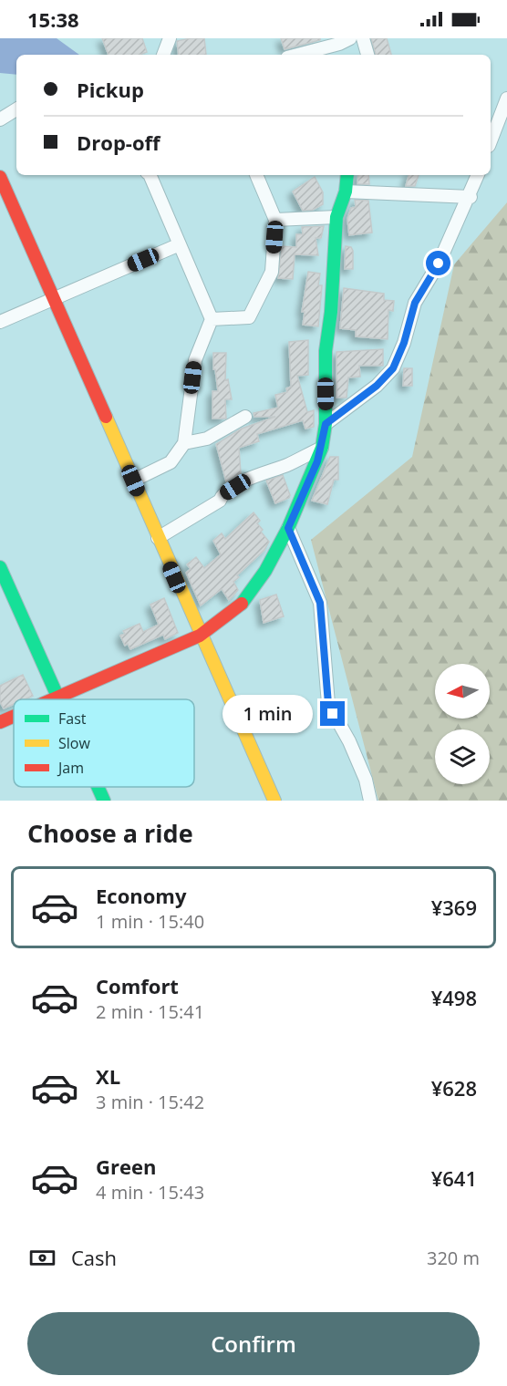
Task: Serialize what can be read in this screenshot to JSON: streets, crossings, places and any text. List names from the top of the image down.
{
  "legend": ["Fast", "Slow", "Jam"],
  "north": "left",
  "page": {
    "status": "15:38",
    "banner": ["Pickup", "Drop-off"],
    "bubble": "1 min",
    "heading": "Choose a ride",
    "list": [
      {
        "name": "Economy",
        "note": "1 min · 15:40",
        "value": "¥369"
      },
      {
        "name": "Comfort",
        "note": "2 min · 15:41",
        "value": "¥498"
      },
      {
        "name": "XL",
        "note": "3 min · 15:42",
        "value": "¥628"
      },
      {
        "name": "Green",
        "note": "4 min · 15:43",
        "value": "¥641"
      }
    ],
    "pay": ["Cash", "320 m"],
    "buttons": "Confirm"
  }
}
